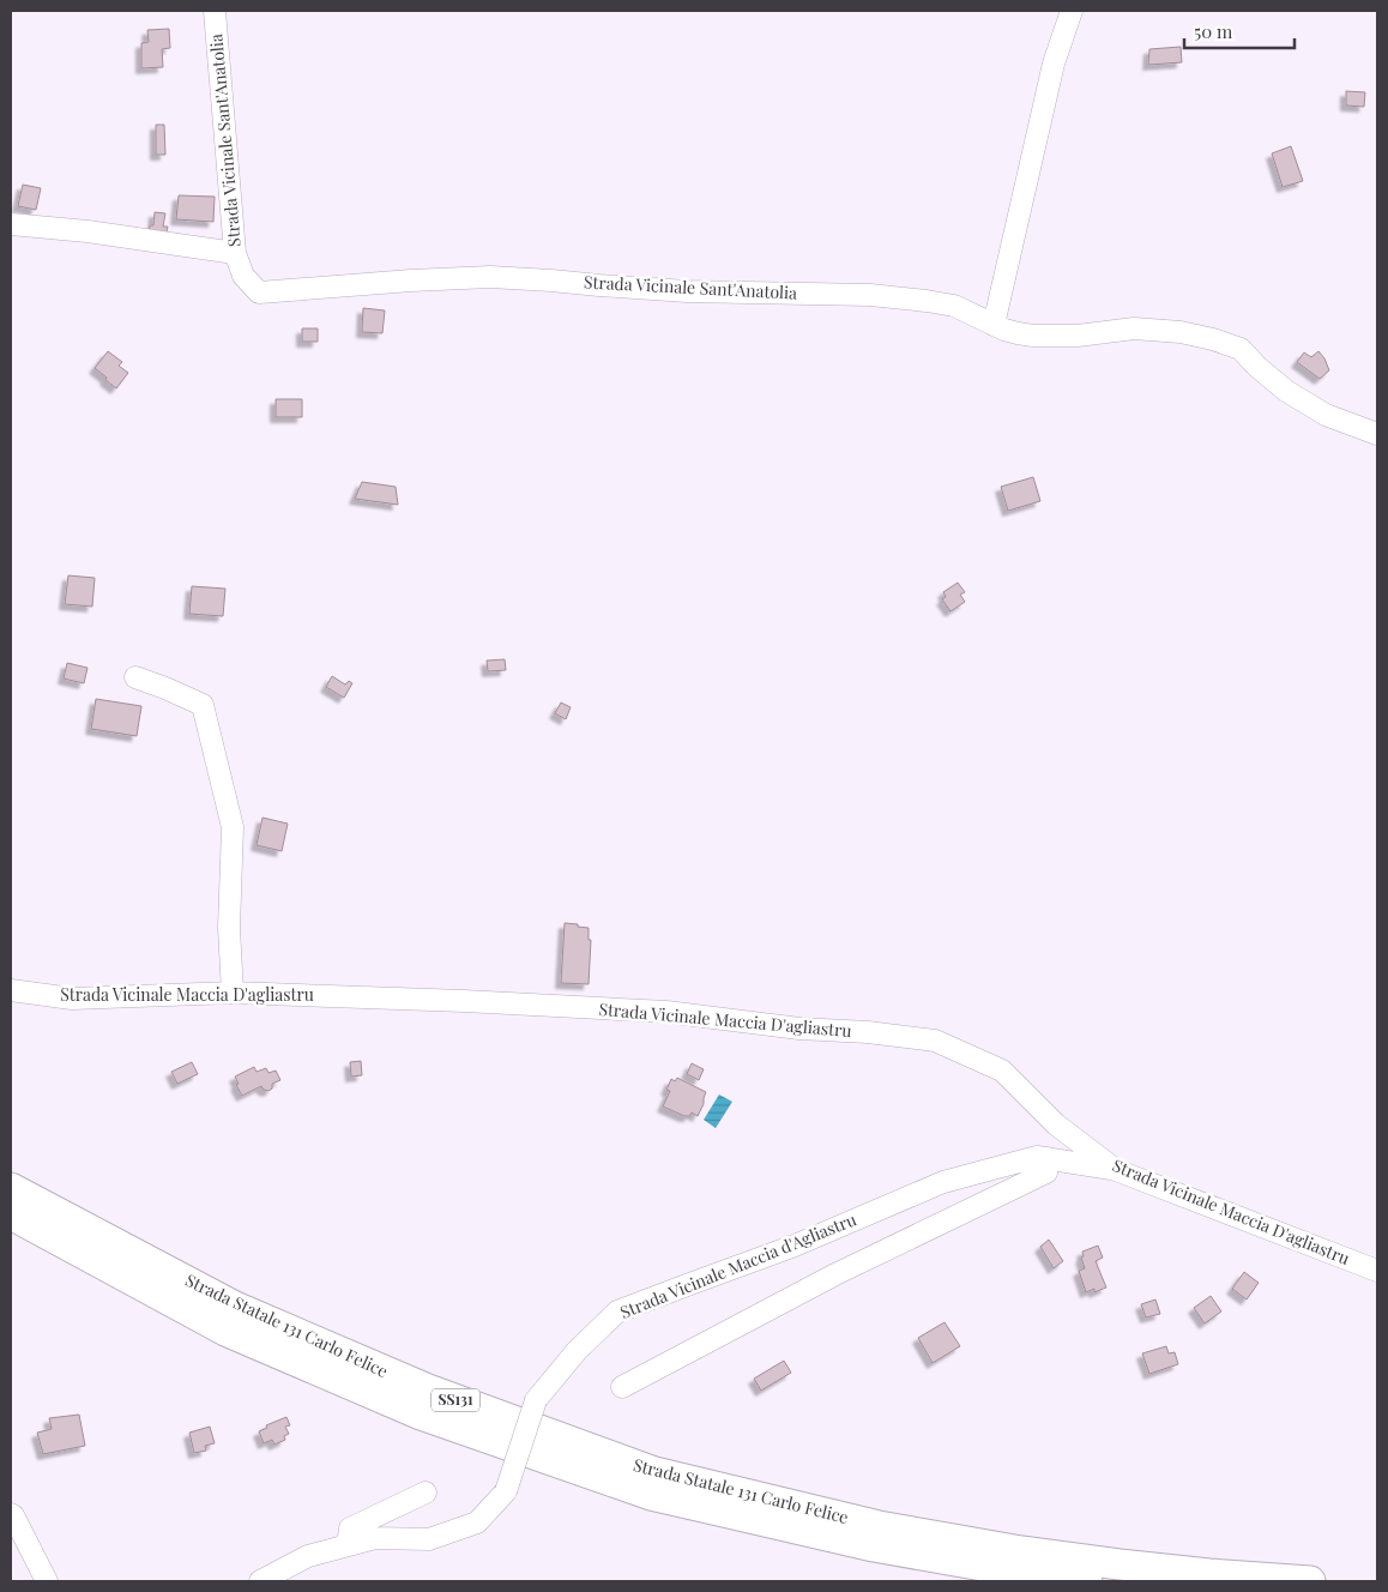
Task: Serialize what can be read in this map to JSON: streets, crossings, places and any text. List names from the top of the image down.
{
  "streets": {
    "highway": ["Strada Statale 131 Carlo Felice", "SS131"],
    "street": ["Strada Vicinale Sant'Anatolia", "Strada Vicinale Maccia D'agliastru", "Strada Vicinale Maccia d'Agliastru"]
  },
  "crossings": [
    ["Strada Vicinale Maccia D'agliastru", "Strada Vicinale Maccia d'Agliastru"]
  ],
  "scale_bar": "50 m"
}
